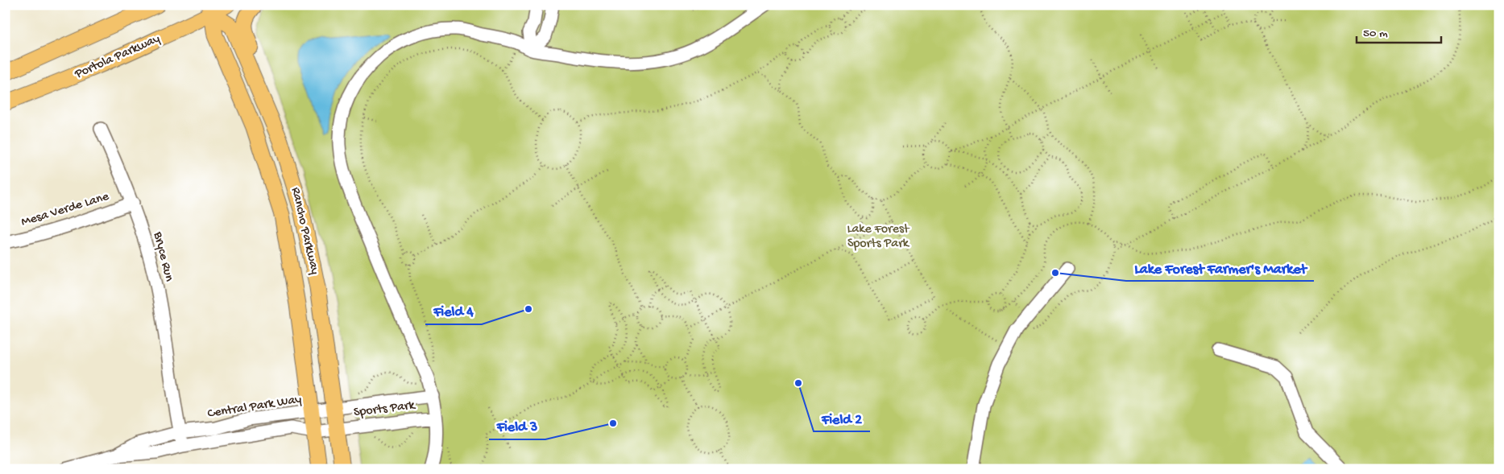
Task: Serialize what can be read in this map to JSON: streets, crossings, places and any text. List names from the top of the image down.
{
  "streets": {
    "main road": ["Portola Parkway", "Rancho Parkway"],
    "street": [
      "Mesa Verde Lane",
      "Bryce Run",
      "Central Park Way",
      "Sports Park"
    ]
  },
  "crossings": [
    ["Portola Parkway", "Rancho Parkway"],
    ["Mesa Verde Lane", "Bryce Run"],
    ["Rancho Parkway", "Central Park Way"],
    ["Rancho Parkway", "Sports Park"],
    ["Bryce Run", "Central Park Way"],
    ["Central Park Way", "Sports Park"]
  ],
  "parks": ["Lake Forest Sports Park"],
  "places": [
    "Lake Forest Farmer's Market",
    "Field 4",
    "Field 2",
    "Field 3"
  ],
  "scale_bar": "50 m"
}
